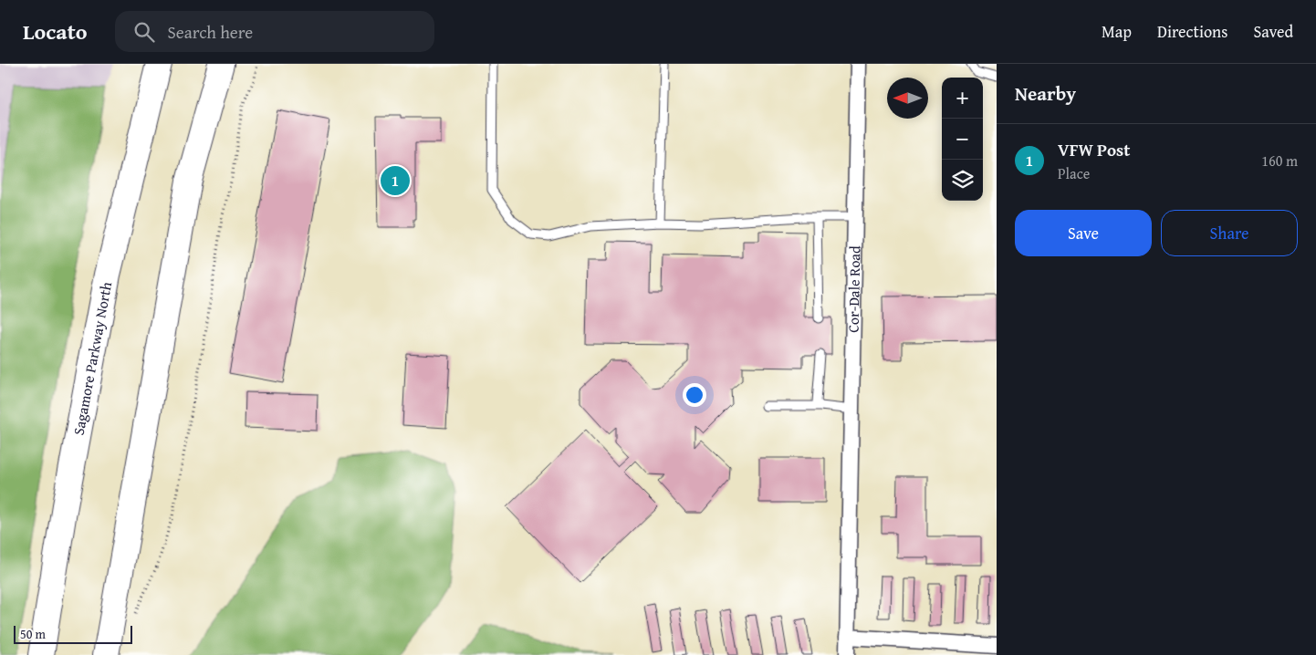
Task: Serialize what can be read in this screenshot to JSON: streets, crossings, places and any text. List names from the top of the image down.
{
  "streets": {
    "highway": ["Sagamore Parkway North"],
    "street": ["Cor-Dale Road"]
  },
  "scale_bar": "50 m",
  "north": "left",
  "page": {
    "header": "Locato",
    "search": "Search here",
    "nav": ["Map", "Directions", "Saved"],
    "heading": "Nearby",
    "map_buttons": ["+", "−"],
    "list": [
      {
        "mark": "1",
        "name": "VFW Post",
        "note": "Place",
        "value": "160 m"
      }
    ],
    "pins": "1",
    "buttons": ["Save", "Share"],
    "scale": "50 m"
  }
}
